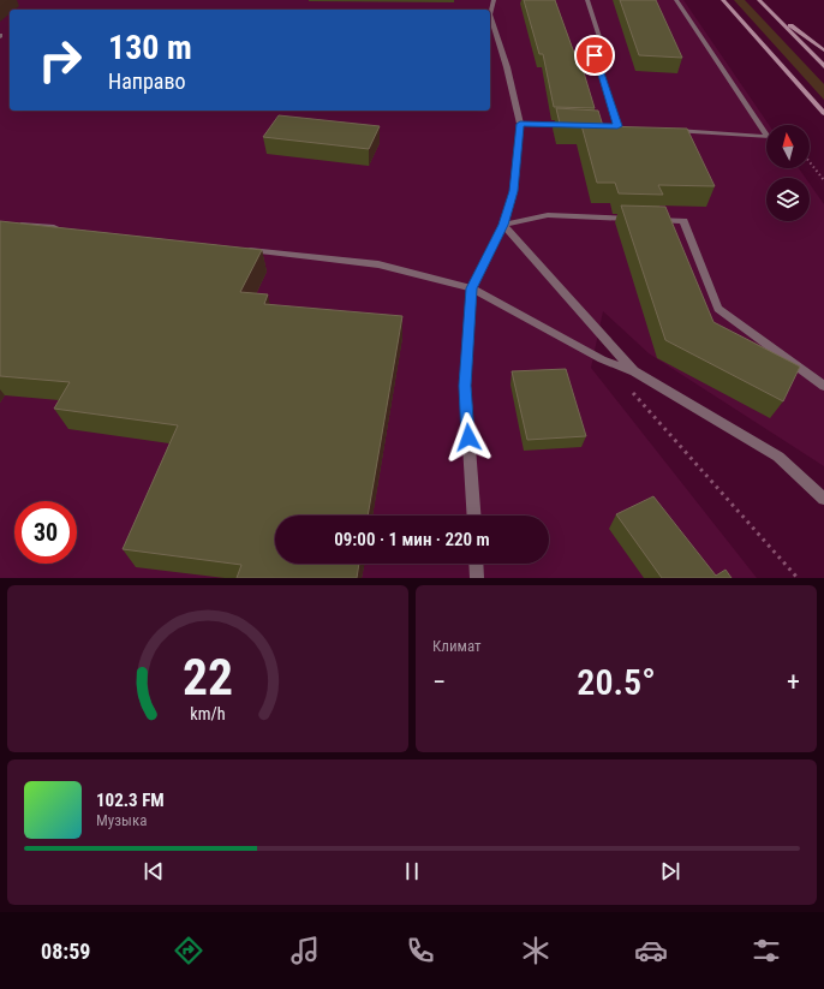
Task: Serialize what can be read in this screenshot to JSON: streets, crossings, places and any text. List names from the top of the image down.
{
  "north": "top",
  "page": {
    "turn": ["130 m", "Направо"],
    "limit": "30",
    "trip": "09:00 · 1 мин · 220 m",
    "tile": "Климат",
    "heat": ["−", "20.5°", "+"],
    "song": ["102.3 FM", "Музыка"],
    "tabs": "08:59",
    "gauge": ["22", "km/h"]
  }
}
